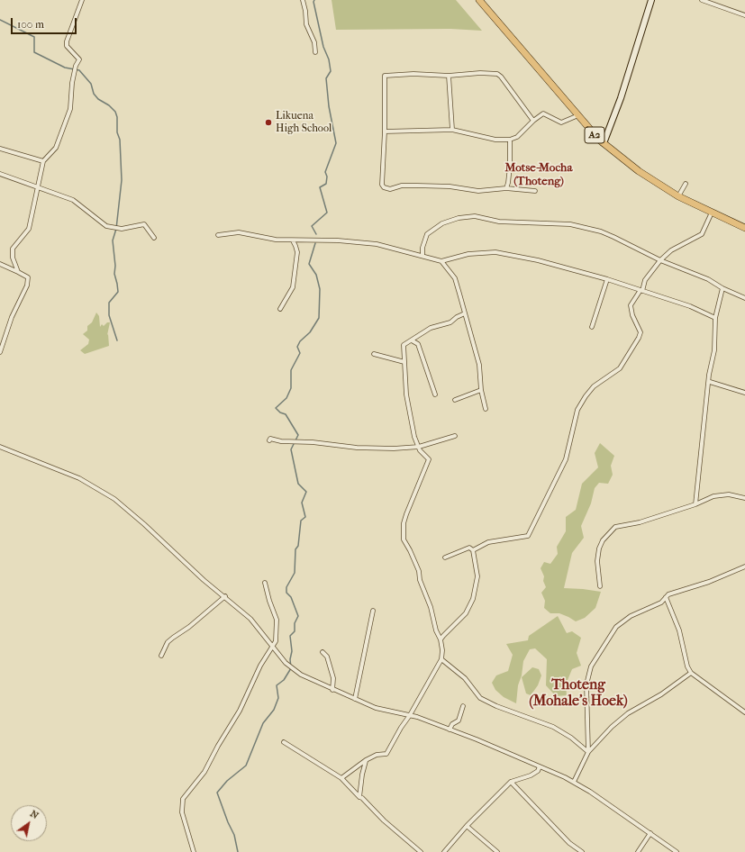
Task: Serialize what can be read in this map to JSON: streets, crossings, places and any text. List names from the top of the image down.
{
  "streets": {
    "main road": ["A2"]
  },
  "districts": ["Motse-Mocha (Thoteng)", "Thoteng (Mohale's Hoek)"],
  "places": ["Likuena High School"],
  "scale_bar": "100 m",
  "north": "top right"
}
